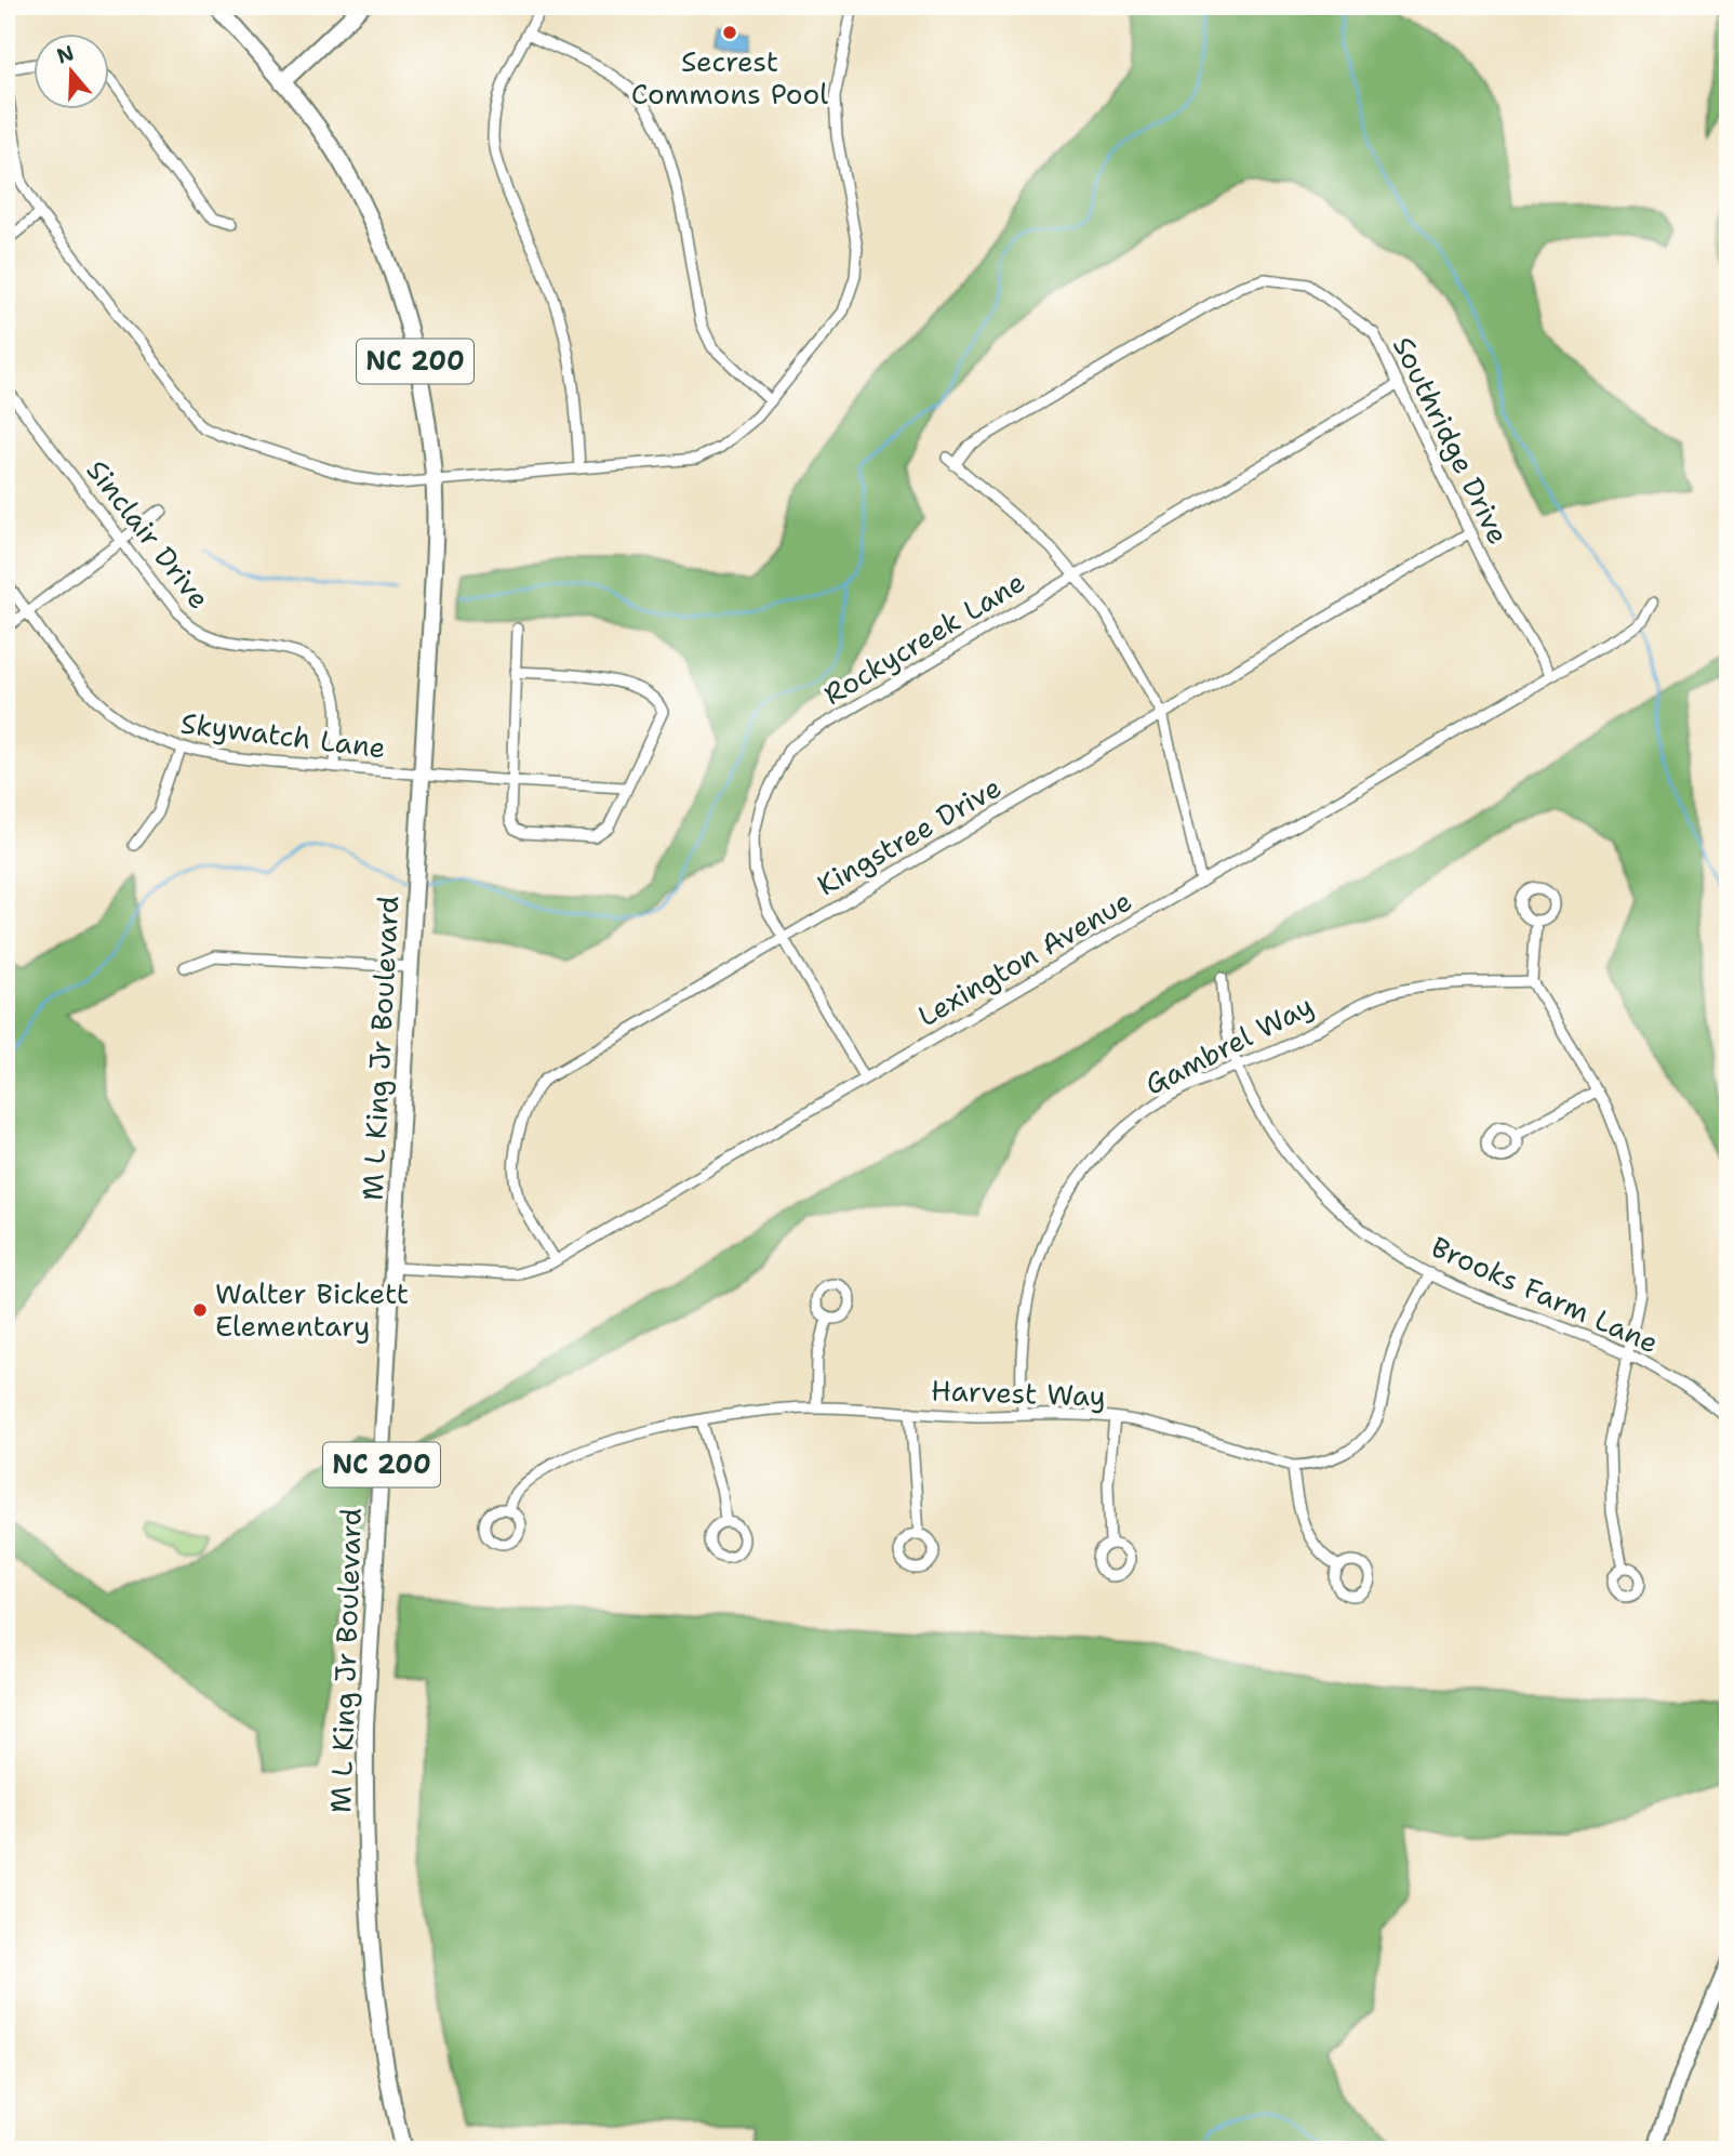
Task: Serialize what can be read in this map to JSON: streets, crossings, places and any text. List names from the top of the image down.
{
  "streets": {
    "main road": ["NC 200", "M L King Jr Boulevard"],
    "street": [
      "Southridge Drive",
      "Sinclair Drive",
      "Rockycreek Lane",
      "Skywatch Lane",
      "Kingstree Drive",
      "Lexington Avenue",
      "Gambrel Way",
      "Brooks Farm Lane",
      "Harvest Way"
    ]
  },
  "crossings": [
    ["Southridge Drive", "Rockycreek Lane"],
    ["Southridge Drive", "Kingstree Drive"],
    ["Southridge Drive", "Lexington Avenue"],
    ["Sinclair Drive", "Skywatch Lane"],
    ["Rockycreek Lane", "Kingstree Drive"],
    ["Rockycreek Lane", "Lexington Avenue"],
    ["Skywatch Lane", "M L King Jr Boulevard"],
    ["Kingstree Drive", "Lexington Avenue"],
    ["Lexington Avenue", "M L King Jr Boulevard"],
    ["Gambrel Way", "Brooks Farm Lane"],
    ["Gambrel Way", "Harvest Way"],
    ["Brooks Farm Lane", "Harvest Way"]
  ],
  "places": ["Secrest Commons Pool", "Walter Bickett Elementary"],
  "north": "top"
}
